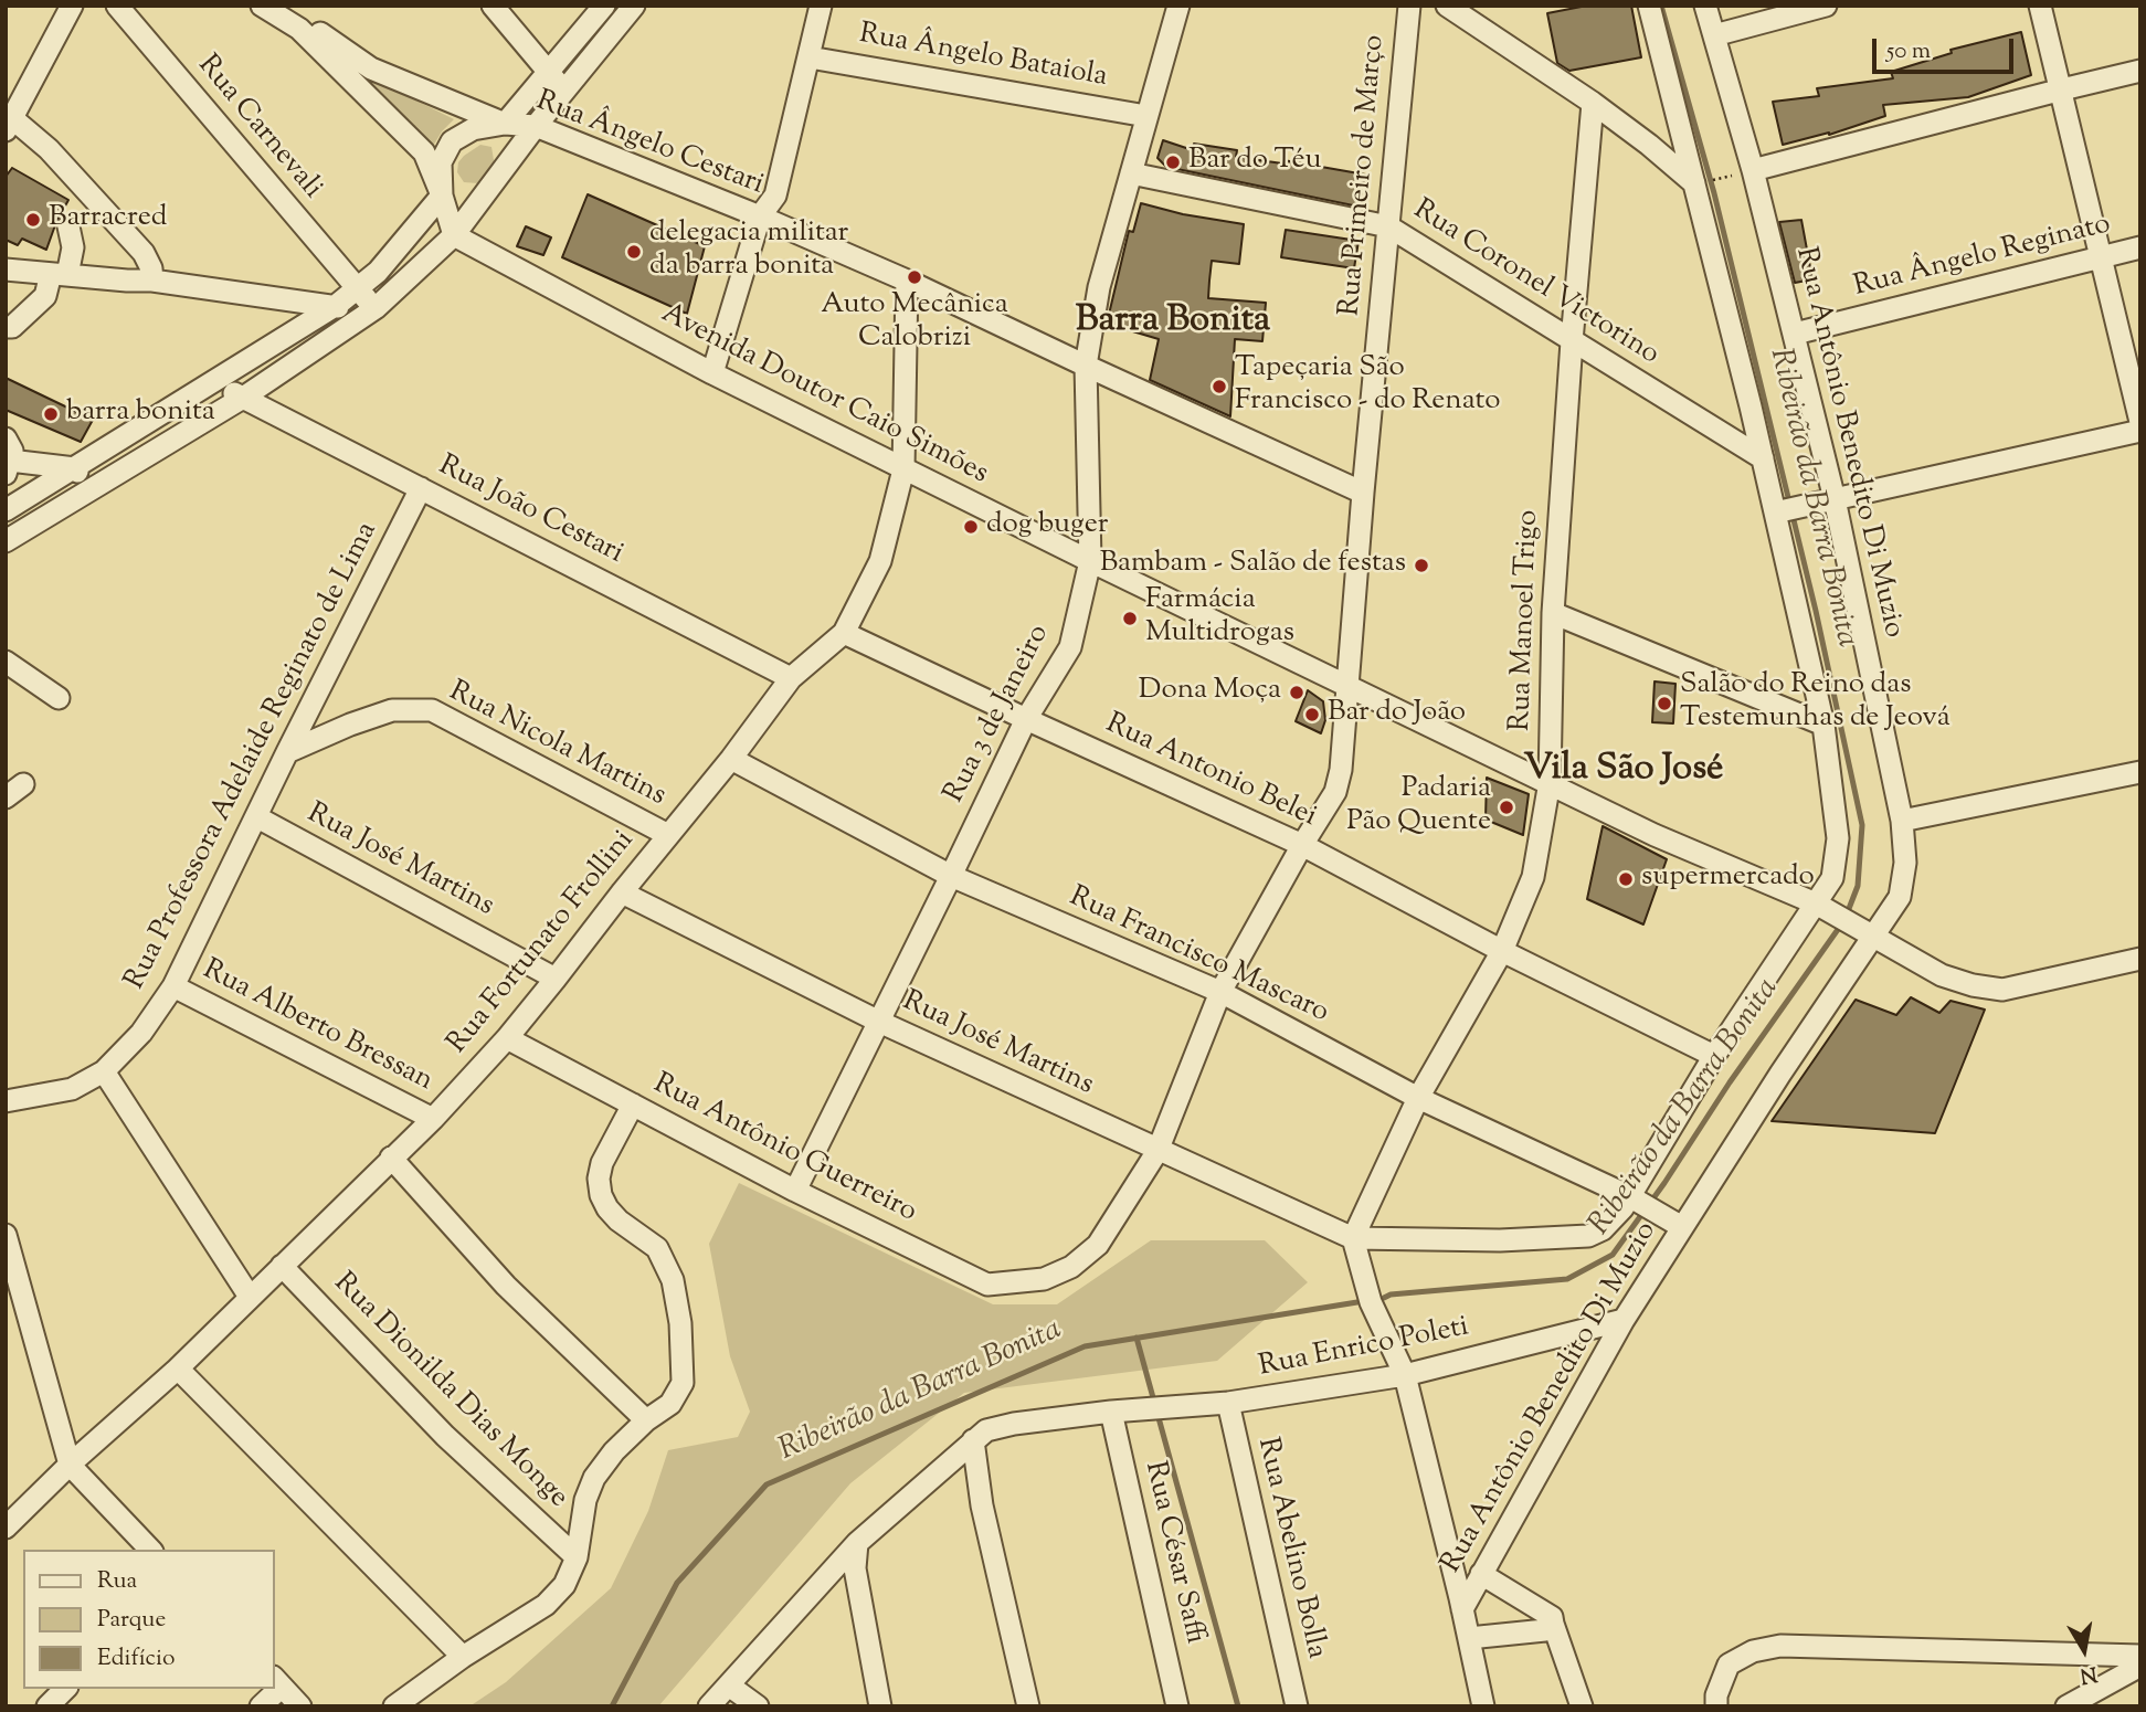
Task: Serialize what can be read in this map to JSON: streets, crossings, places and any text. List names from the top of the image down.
{
  "streets": {
    "street": [
      "Rua Ângelo Bataiola",
      "Rua Carnevali",
      "Rua Ângelo Cestari",
      "Rua Primeiro de Março",
      "Rua Ângelo Reginato",
      "Rua Coronel Victorino",
      "Avenida Doutor Caio Simões",
      "Rua Antônio Benedito Di Muzio",
      "Rua João Cestari",
      "Rua Manoel Trigo",
      "Rua 3 de Janeiro",
      "Rua Nicola Martins",
      "Rua Professora Adelaide Reginato de Lima",
      "Rua Antonio Belei",
      "Rua José Martins",
      "Rua Fortunato Frollini",
      "Rua Francisco Mascaro",
      "Rua Alberto Bressan",
      "Rua Antônio Guerreiro",
      "Rua Enrico Poleti",
      "Rua Dionilda Dias Monge",
      "Rua Abelino Bolla",
      "Rua César Saffi"
    ]
  },
  "crossings": [
    ["Rua Ângelo Bataiola", "Rua 3 de Janeiro"],
    ["Rua Ângelo Cestari", "Rua Primeiro de Março"],
    ["Rua Ângelo Cestari", "Rua 3 de Janeiro"],
    ["Rua Ângelo Cestari", "Rua Fortunato Frollini"],
    ["Rua Primeiro de Março", "Rua Coronel Victorino"],
    ["Rua Primeiro de Março", "Avenida Doutor Caio Simões"],
    ["Rua Primeiro de Março", "Rua Antonio Belei"],
    ["Rua Primeiro de Março", "Rua José Martins"],
    ["Rua Primeiro de Março", "Rua Francisco Mascaro"],
    ["Rua Primeiro de Março", "Rua Antônio Guerreiro"],
    ["Rua Ângelo Reginato", "Rua Antônio Benedito Di Muzio"],
    ["Rua Coronel Victorino", "Rua Manoel Trigo"],
    ["Rua Coronel Victorino", "Rua 3 de Janeiro"],
    ["Avenida Doutor Caio Simões", "Rua Antônio Benedito Di Muzio"],
    ["Avenida Doutor Caio Simões", "Rua Manoel Trigo"],
    ["Avenida Doutor Caio Simões", "Rua 3 de Janeiro"],
    ["Avenida Doutor Caio Simões", "Rua Fortunato Frollini"],
    ["Rua Antônio Benedito Di Muzio", "Rua Francisco Mascaro"],
    ["Rua Antônio Benedito Di Muzio", "Rua Enrico Poleti"],
    ["Rua João Cestari", "Rua Professora Adelaide Reginato de Lima"],
    ["Rua João Cestari", "Rua Fortunato Frollini"],
    ["Rua Manoel Trigo", "Rua Antonio Belei"],
    ["Rua Manoel Trigo", "Rua José Martins"],
    ["Rua Manoel Trigo", "Rua Francisco Mascaro"],
    ["Rua 3 de Janeiro", "Rua Antonio Belei"],
    ["Rua 3 de Janeiro", "Rua José Martins"],
    ["Rua 3 de Janeiro", "Rua Francisco Mascaro"],
    ["Rua 3 de Janeiro", "Rua Antônio Guerreiro"],
    ["Rua Nicola Martins", "Rua Professora Adelaide Reginato de Lima"],
    ["Rua Nicola Martins", "Rua Fortunato Frollini"],
    ["Rua Professora Adelaide Reginato de Lima", "Rua José Martins"],
    ["Rua Professora Adelaide Reginato de Lima", "Rua Alberto Bressan"],
    ["Rua Antonio Belei", "Rua Fortunato Frollini"],
    ["Rua José Martins", "Rua Fortunato Frollini"],
    ["Rua Fortunato Frollini", "Rua Francisco Mascaro"],
    ["Rua Fortunato Frollini", "Rua Alberto Bressan"],
    ["Rua Fortunato Frollini", "Rua Antônio Guerreiro"],
    ["Rua Fortunato Frollini", "Rua Dionilda Dias Monge"],
    ["Rua Enrico Poleti", "Rua Abelino Bolla"],
    ["Rua Enrico Poleti", "Rua César Saffi"]
  ],
  "districts": ["Barra Bonita", "Vila São José"],
  "water": ["Ribeirão da Barra Bonita"],
  "places": [
    "Bar do Téu",
    "Barracred",
    "delegacia militar da barra bonita",
    "Auto Mecânica Calobrizi",
    "Tapeçaria São Francisco - do Renato",
    "barra bonita",
    "dog buger",
    "Bambam - Salão de festas",
    "Farmácia Multidrogas",
    "Dona Moça",
    "Salão do Reino das Testemunhas de Jeová",
    "Bar do João",
    "Padaria Pão Quente",
    "supermercado"
  ],
  "legend": ["Rua", "Parque", "Edifício"],
  "scale_bar": "50 m",
  "north": "bottom"
}
